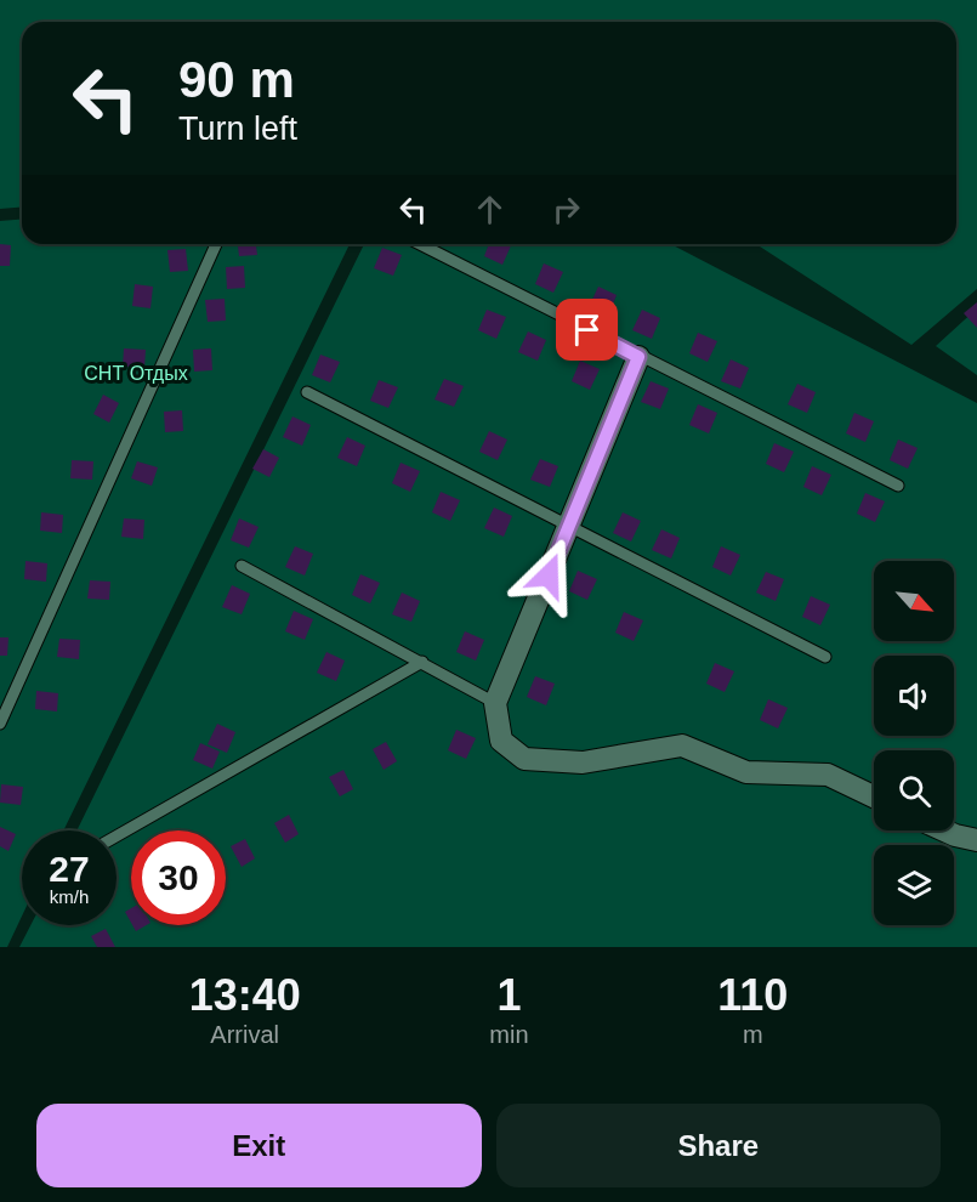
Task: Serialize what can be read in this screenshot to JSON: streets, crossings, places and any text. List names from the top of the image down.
{
  "parks": ["СНТ Отдых"],
  "north": "bottom right",
  "page": {
    "turn": ["90 m", "Turn left"],
    "speed": "27 km/h",
    "limit": "30",
    "eta": [
      "13:40",
      "Arrival",
      "1",
      "min",
      "110",
      "m"
    ],
    "buttons": ["Exit", "Share"]
  }
}
